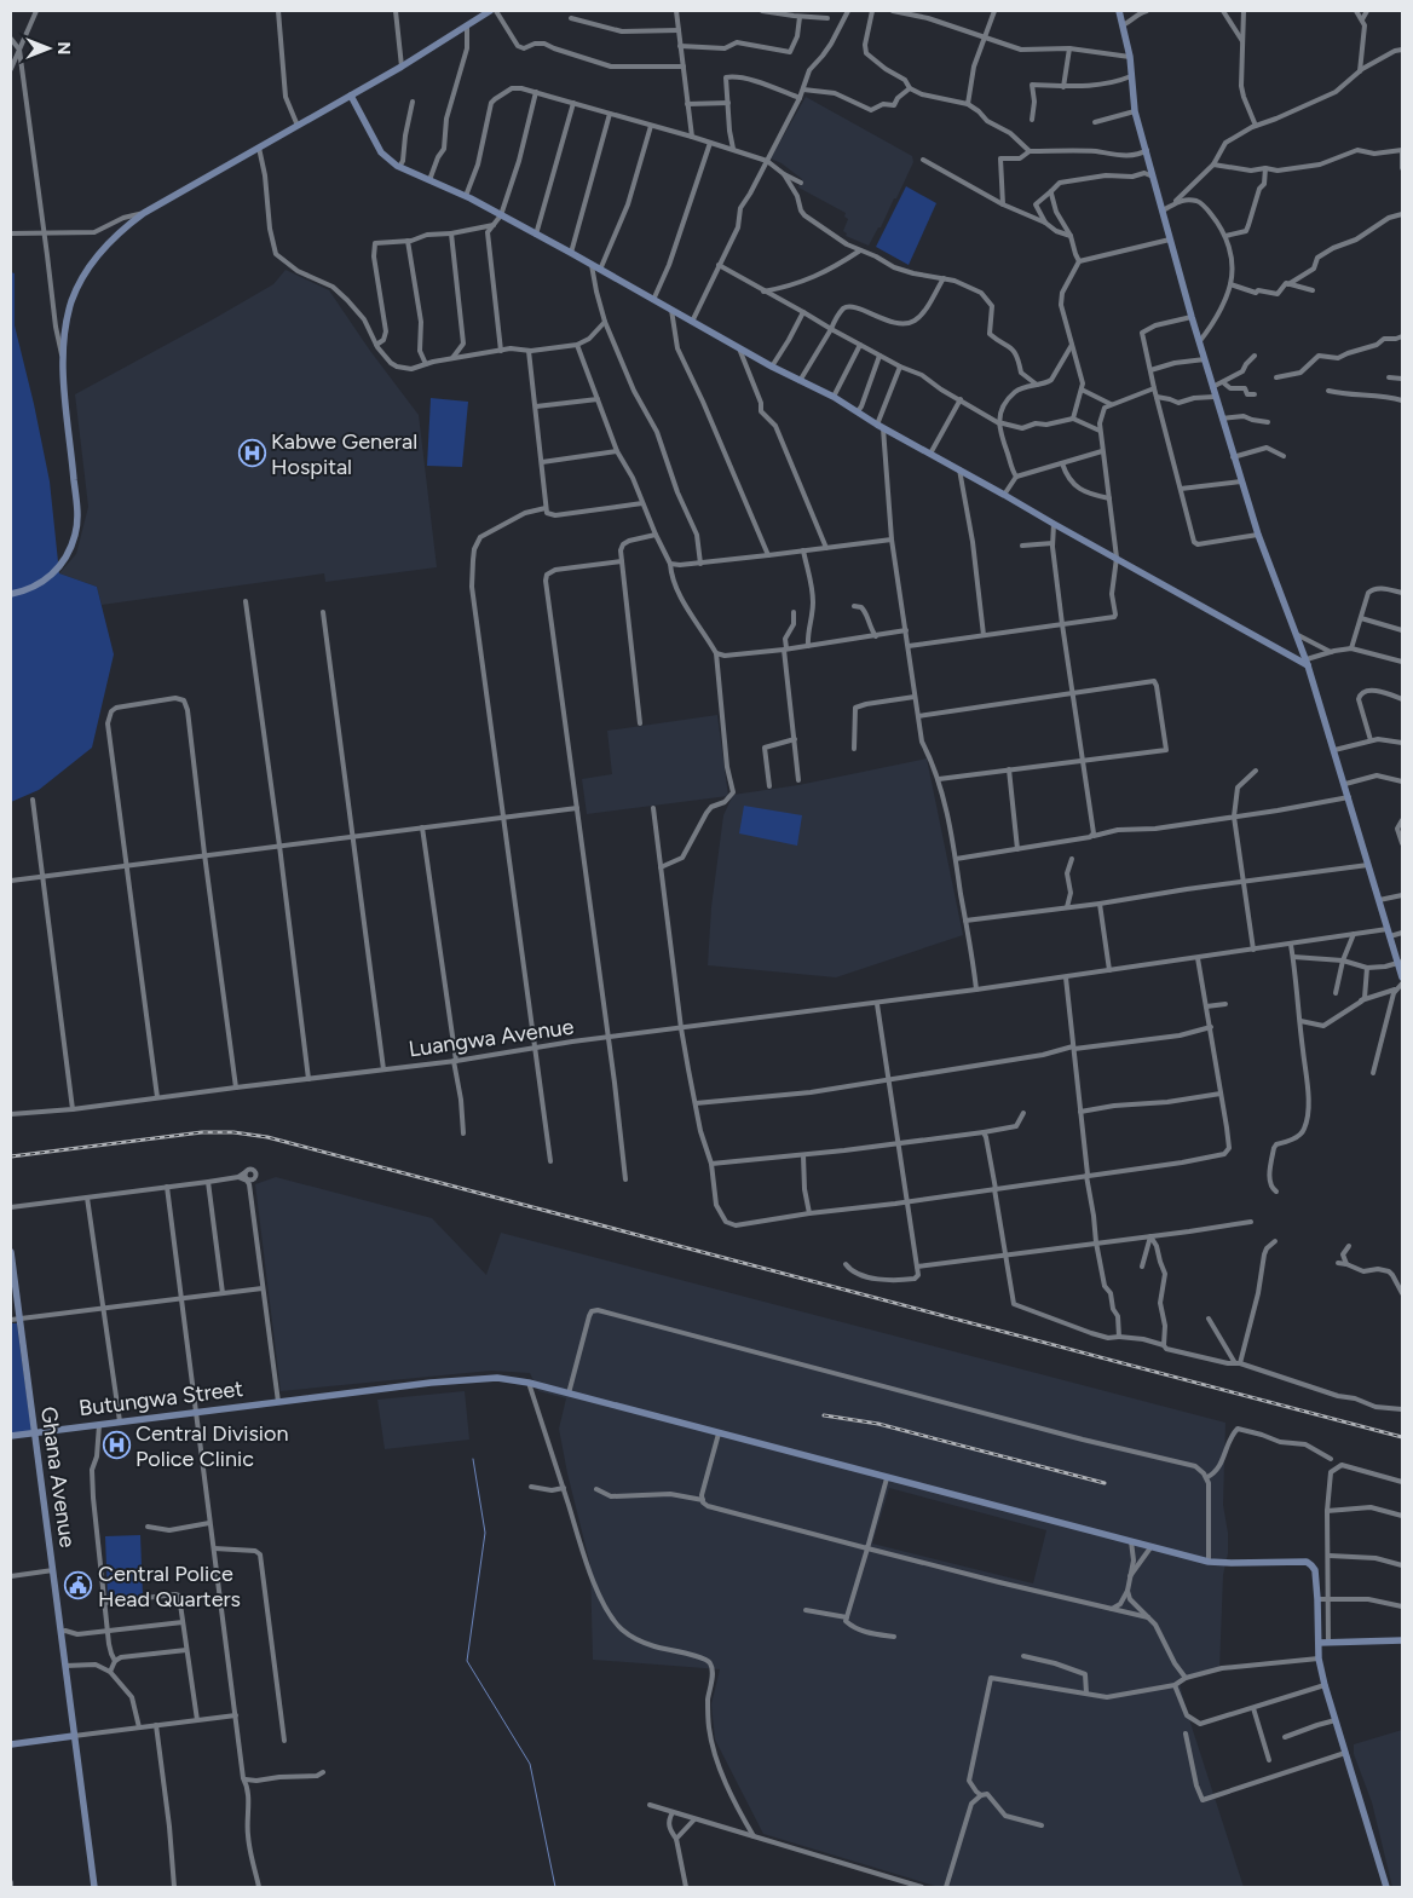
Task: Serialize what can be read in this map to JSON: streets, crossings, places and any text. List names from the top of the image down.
{
  "streets": {
    "street": ["Luangwa Avenue", "Butungwa Street", "Ghana Avenue"]
  },
  "crossings": [
    ["Butungwa Street", "Ghana Avenue"]
  ],
  "places": {
    "hospital": ["Kabwe General Hospital", "Central Division Police Clinic"],
    "public building": ["Central Police Head Quarters"]
  },
  "north": "right"
}
